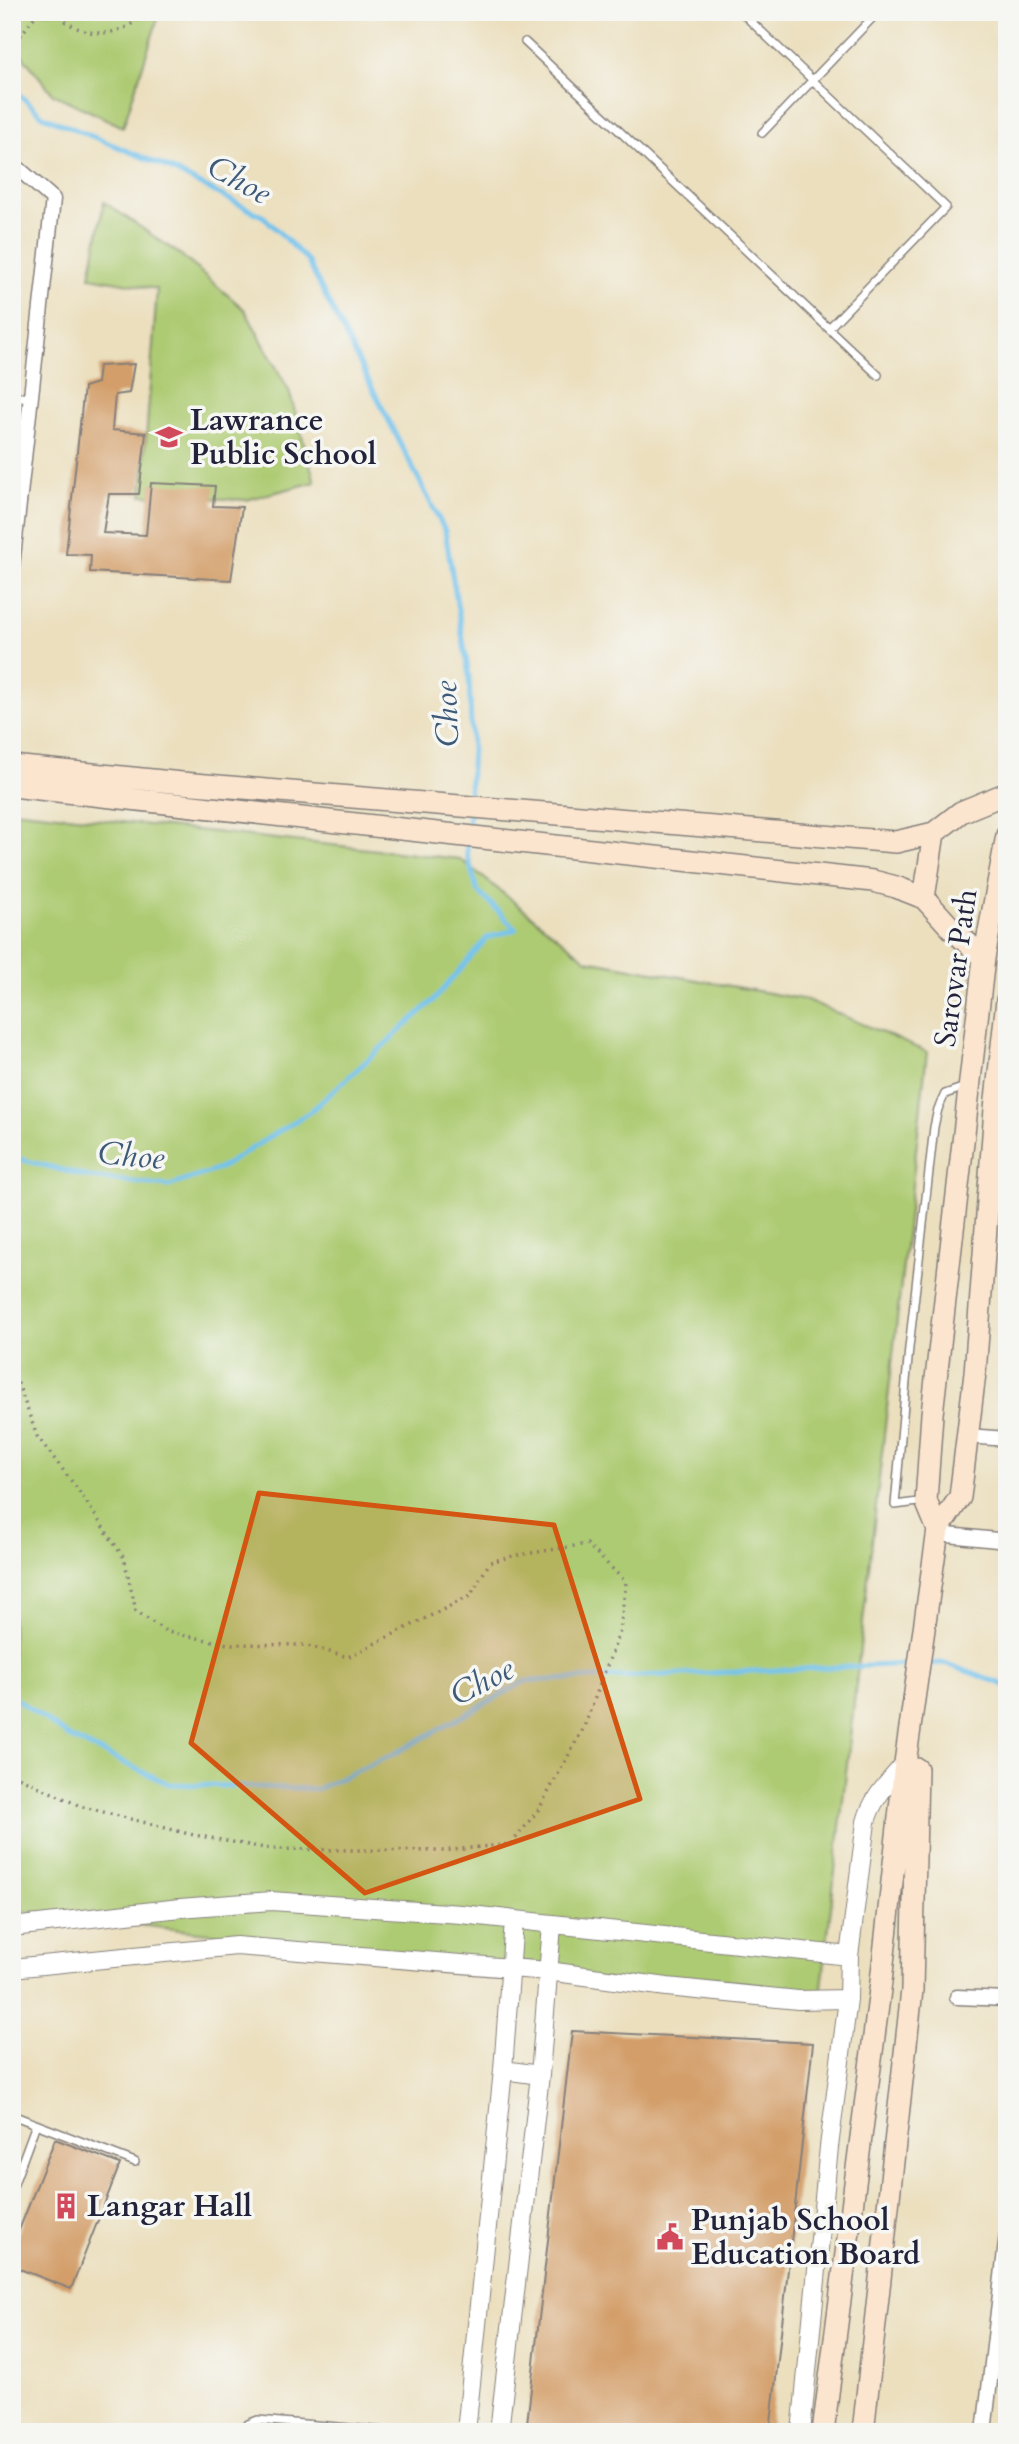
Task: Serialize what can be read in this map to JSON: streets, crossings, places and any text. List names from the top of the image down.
{
  "streets": {
    "main road": ["Sarovar Path"]
  },
  "water": ["Choe"],
  "places": {
    "school or university": ["Lawrance Public School"],
    "building": ["Langar Hall"],
    "public building": ["Punjab School Education Board"]
  }
}
